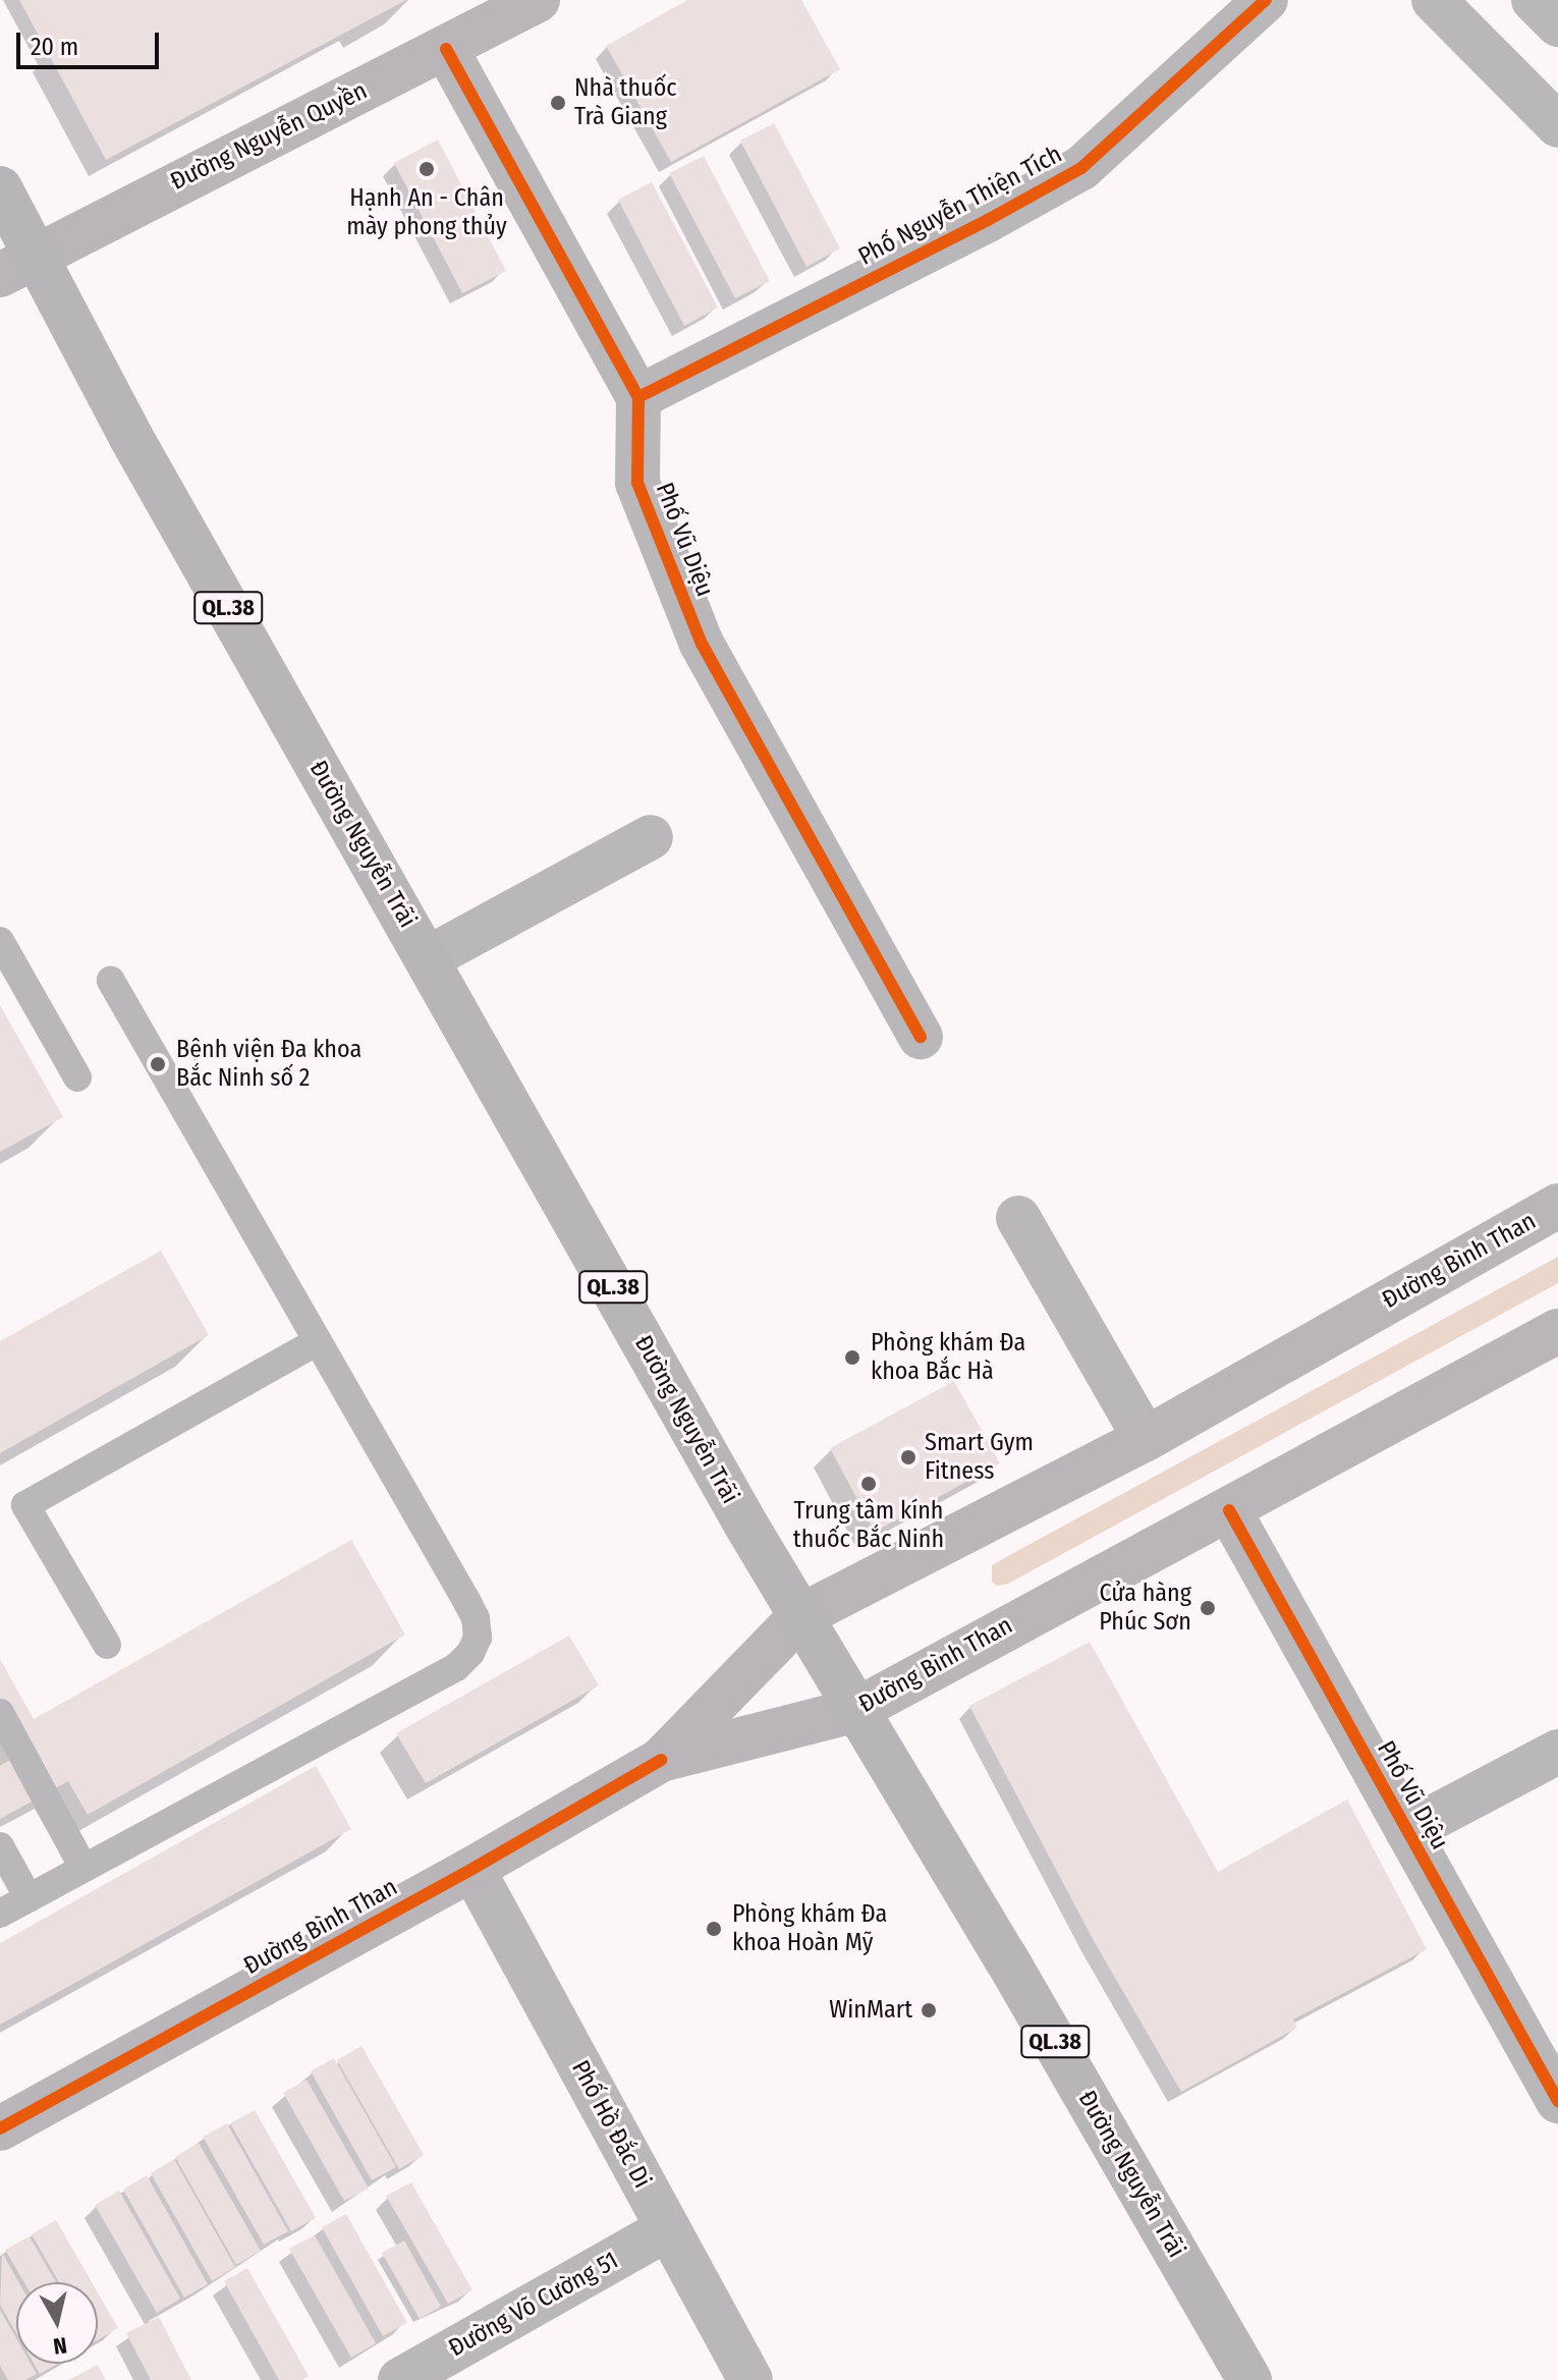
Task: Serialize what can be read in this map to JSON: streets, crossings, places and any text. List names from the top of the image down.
{
  "streets": {
    "highway": ["QL.38", "Đường Nguyễn Trãi"],
    "main road": ["Đường Nguyễn Quyền", "Đường Bình Than"],
    "street": [
      "Phố Nguyễn Thiện Tích",
      "Phố Vũ Diệu",
      "Phố Hồ Đắc Di",
      "Đường Võ Cường 51"
    ]
  },
  "crossings": [
    ["Đường Nguyễn Quyền", "Phố Vũ Diệu"],
    ["Đường Nguyễn Quyền", "Đường Nguyễn Trãi"],
    ["Phố Nguyễn Thiện Tích", "Phố Vũ Diệu"],
    ["Phố Vũ Diệu", "Đường Bình Than"],
    ["Đường Nguyễn Trãi", "Đường Bình Than"],
    ["Đường Bình Than", "Phố Hồ Đắc Di"],
    ["Phố Hồ Đắc Di", "Đường Võ Cường 51"]
  ],
  "places": [
    "Nhà thuốc Trà Giang",
    "Hạnh An - Chân mày phong thủy",
    "Bệnh viện Đa khoa Bắc Ninh số 2",
    "Phòng khám Đa khoa Bắc Hà",
    "Smart Gym Fitness",
    "Trung tâm kính thuốc Bắc Ninh",
    "Cửa hàng Phúc Sơn",
    "Phòng khám Đa khoa Hoàn Mỹ",
    "WinMart"
  ],
  "scale_bar": "20 m",
  "north": "bottom"
}
